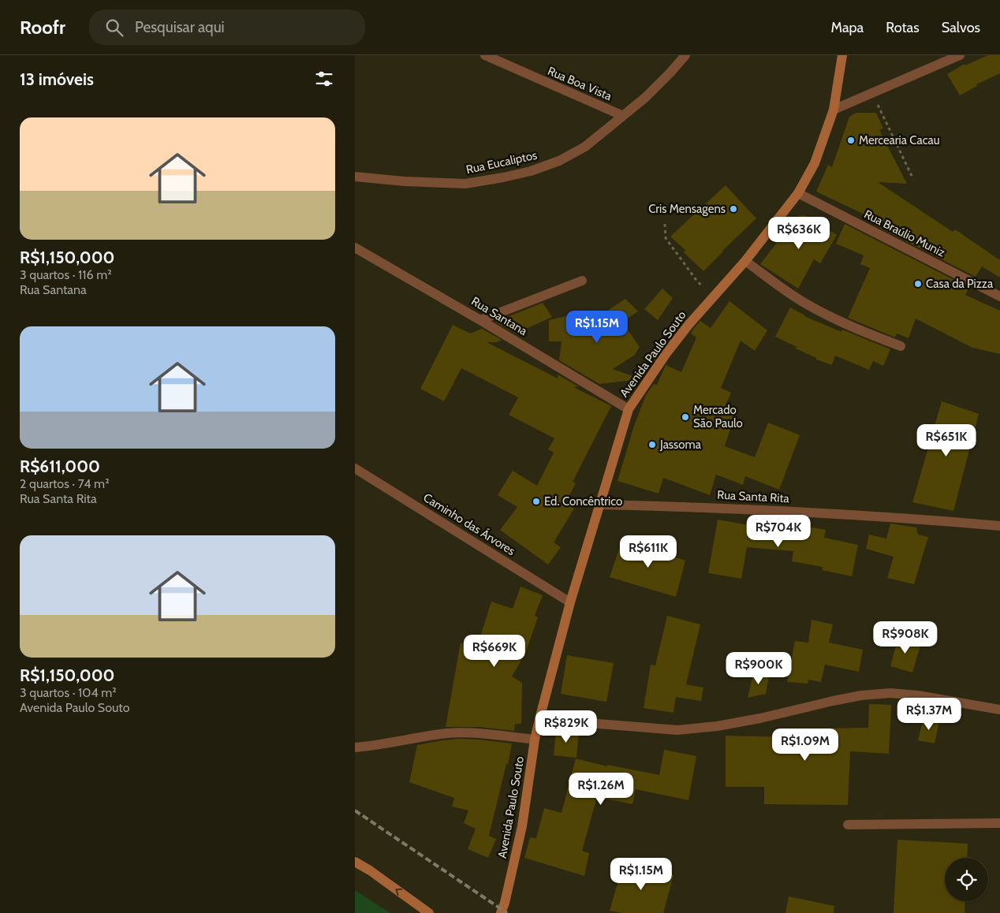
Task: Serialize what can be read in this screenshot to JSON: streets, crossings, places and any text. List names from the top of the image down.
{
  "streets": {
    "main road": ["Avenida Paulo Souto"],
    "street": [
      "Rua Boa Vista",
      "Rua Eucaliptos",
      "Rua Braúlio Muniz",
      "Rua Santana",
      "Rua Santa Rita",
      "Caminho das Árvores"
    ]
  },
  "crossings": [
    ["Rua Boa Vista", "Rua Eucaliptos"],
    ["Rua Braúlio Muniz", "Avenida Paulo Souto"],
    ["Rua Santana", "Avenida Paulo Souto"],
    ["Avenida Paulo Souto", "Rua Santa Rita"],
    ["Avenida Paulo Souto", "Caminho das Árvores"]
  ],
  "places": [
    "Mercearia Cacau",
    "Cris Mensagens",
    "Casa da Pizza",
    "Mercado São Paulo",
    "Jassoma",
    "Ed. Concêntrico"
  ],
  "page": {
    "header": "Roofr",
    "search": "Pesquisar aqui",
    "nav": ["Mapa", "Rotas", "Salvos"],
    "heading": "13 imóveis",
    "list": [
      {
        "name": "R$1,150,000",
        "note": "3 quartos · 116 m² · Rua Santana"
      },
      {
        "name": "R$611,000",
        "note": "2 quartos · 74 m² · Rua Santa Rita"
      },
      {
        "name": "R$1,150,000",
        "note": "3 quartos · 104 m² · Avenida Paulo Souto"
      }
    ],
    "price": [
      "R$636K",
      "R$1.15M",
      "R$651K",
      "R$704K",
      "R$611K",
      "R$908K",
      "R$669K",
      "R$900K",
      "R$1.37M",
      "R$829K",
      "R$1.09M",
      "R$1.26M",
      "R$1.15M"
    ]
  }
}
